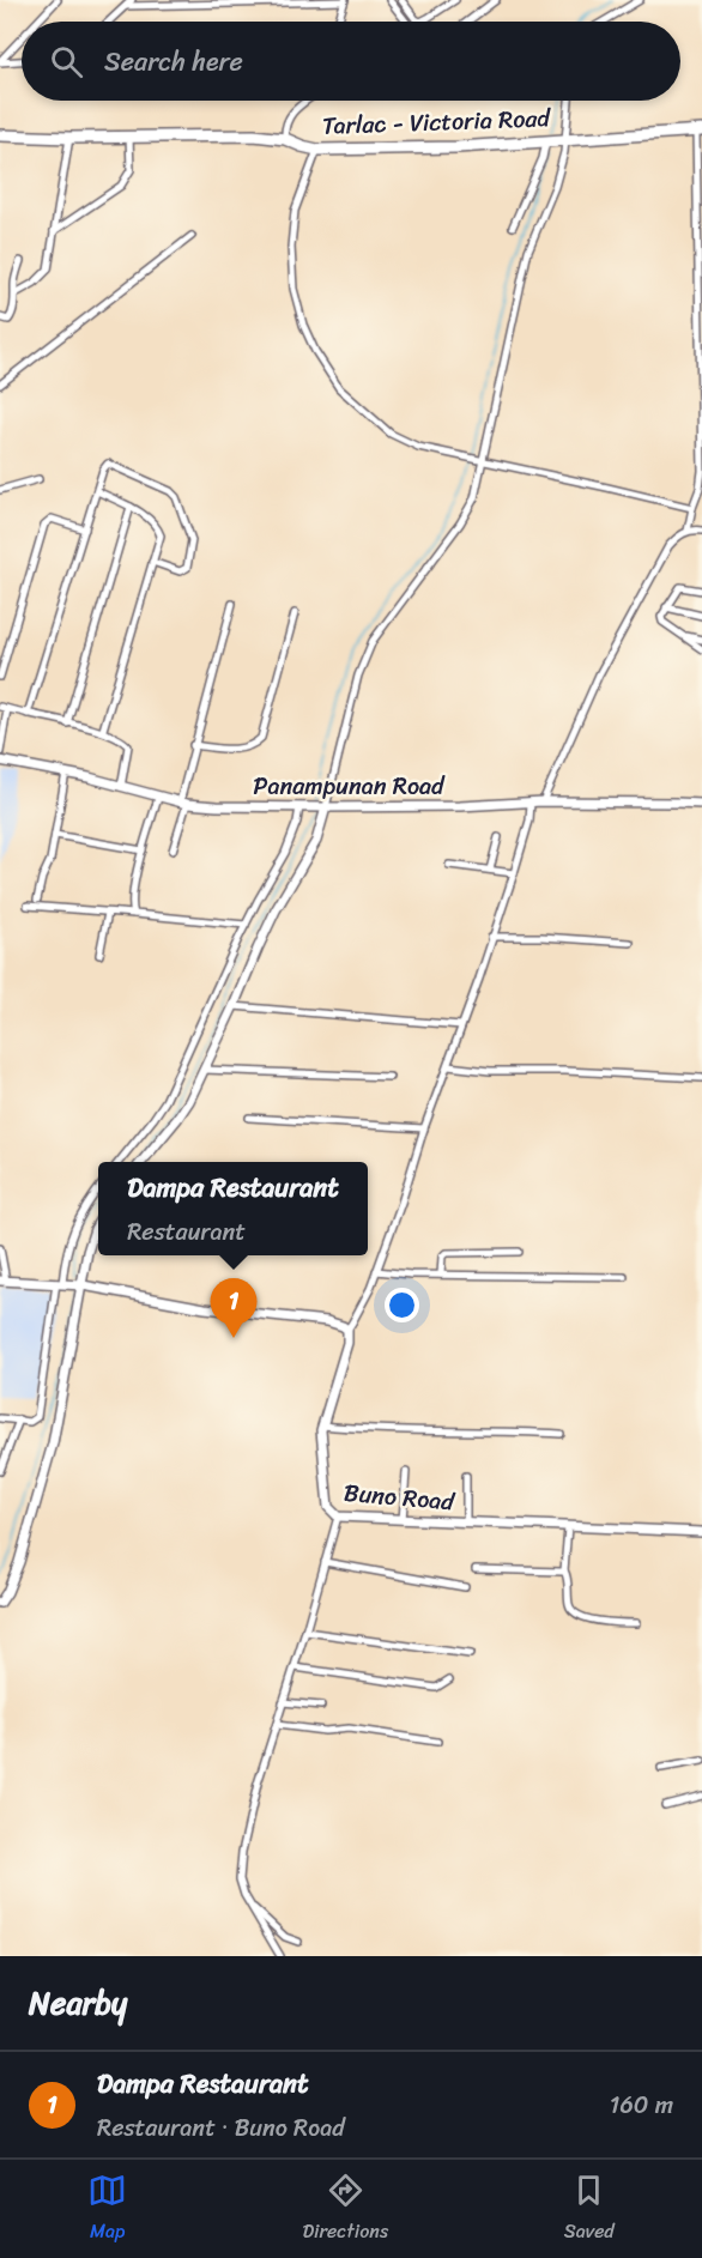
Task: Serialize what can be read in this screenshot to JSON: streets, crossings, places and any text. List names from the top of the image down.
{
  "streets": {
    "main road": ["Tarlac - Victoria Road"],
    "street": ["Panampunan Road", "Buno Road"]
  },
  "page": {
    "search": "Search here",
    "popup": ["Dampa Restaurant", "Restaurant"],
    "pins": "1",
    "heading": "Nearby",
    "list": [
      {
        "mark": "1",
        "name": "Dampa Restaurant",
        "note": "Restaurant · Buno Road",
        "value": "160 m"
      }
    ],
    "nav": ["Map", "Directions", "Saved"]
  }
}
